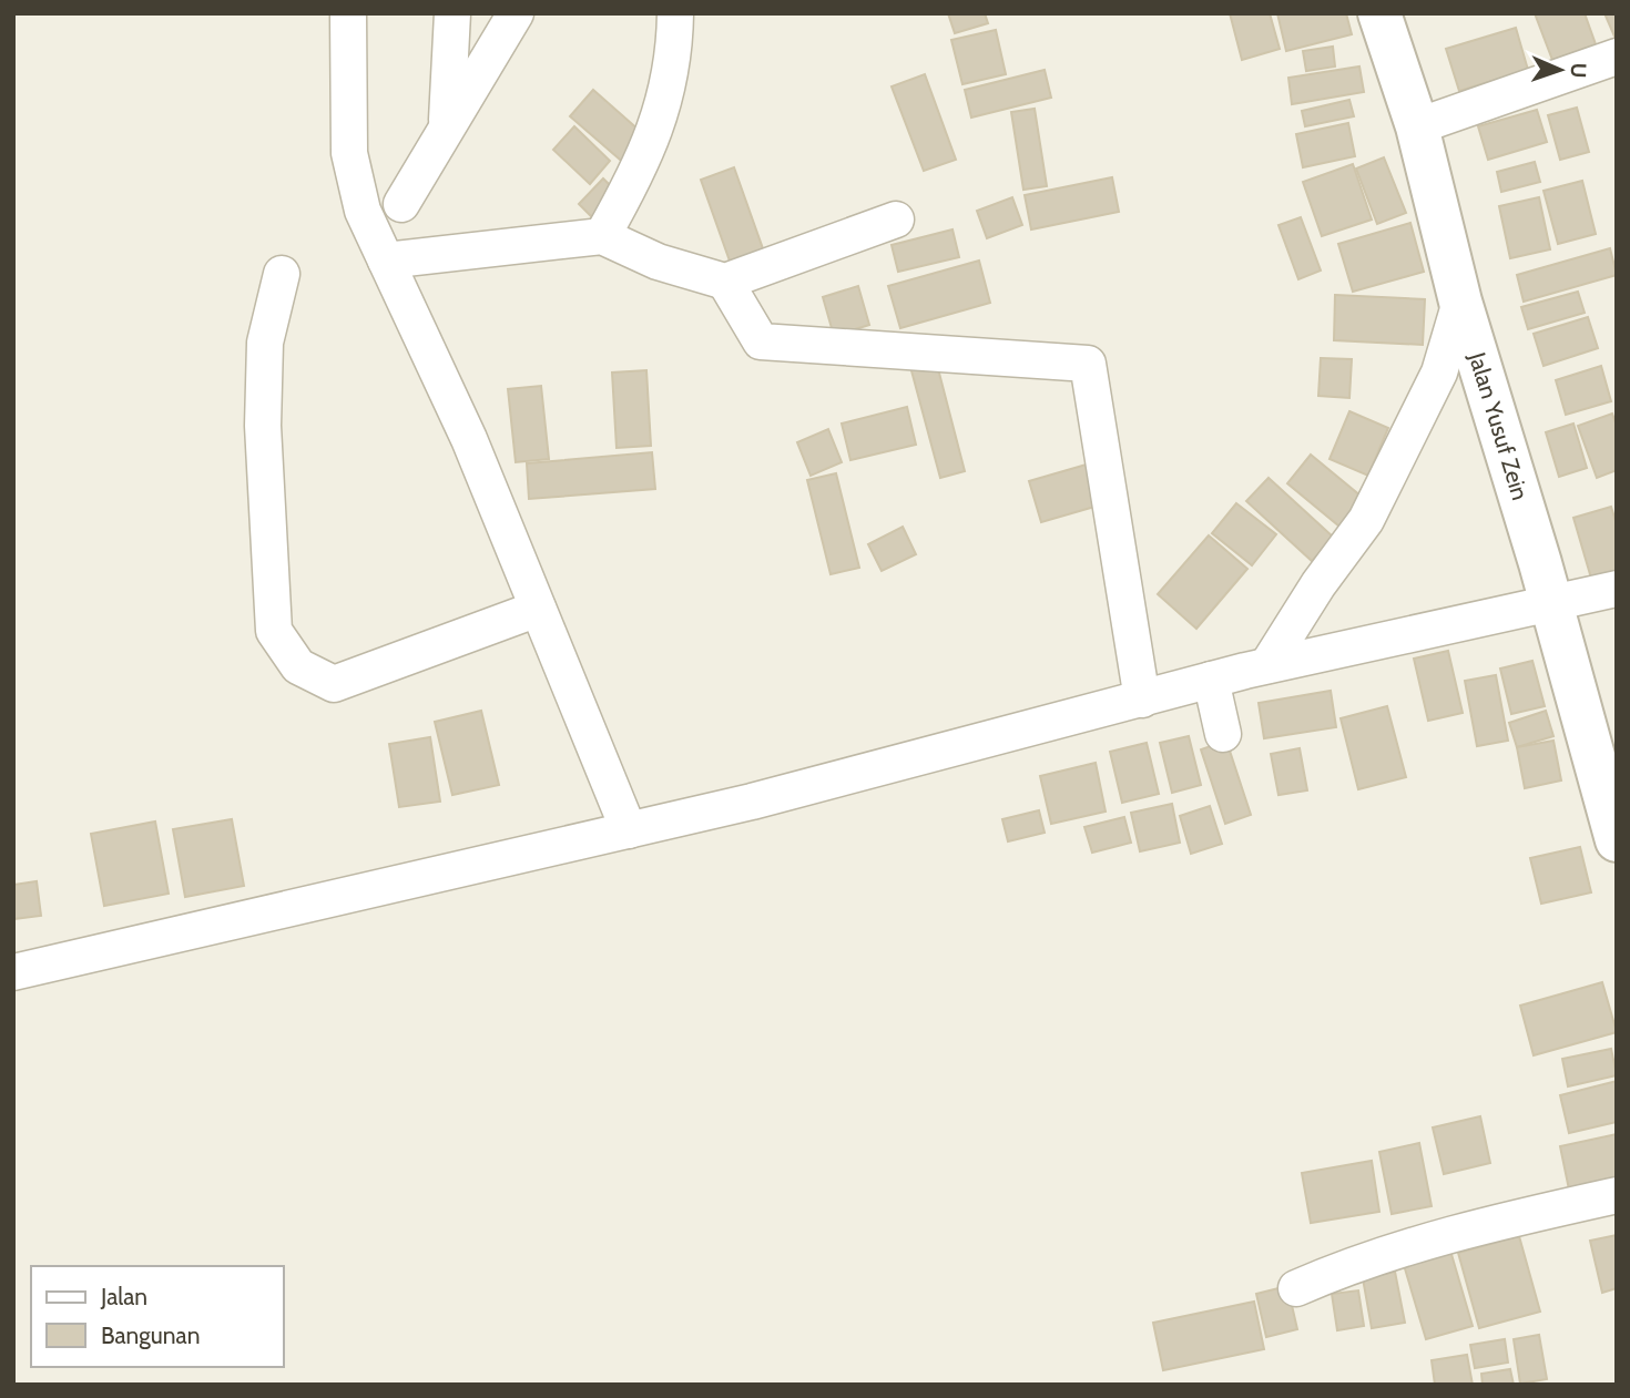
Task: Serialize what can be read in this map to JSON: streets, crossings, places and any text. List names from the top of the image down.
{
  "streets": {
    "street": ["Jalan Yusuf Zein"]
  },
  "legend": ["Jalan", "Bangunan"],
  "north": "right"
}
